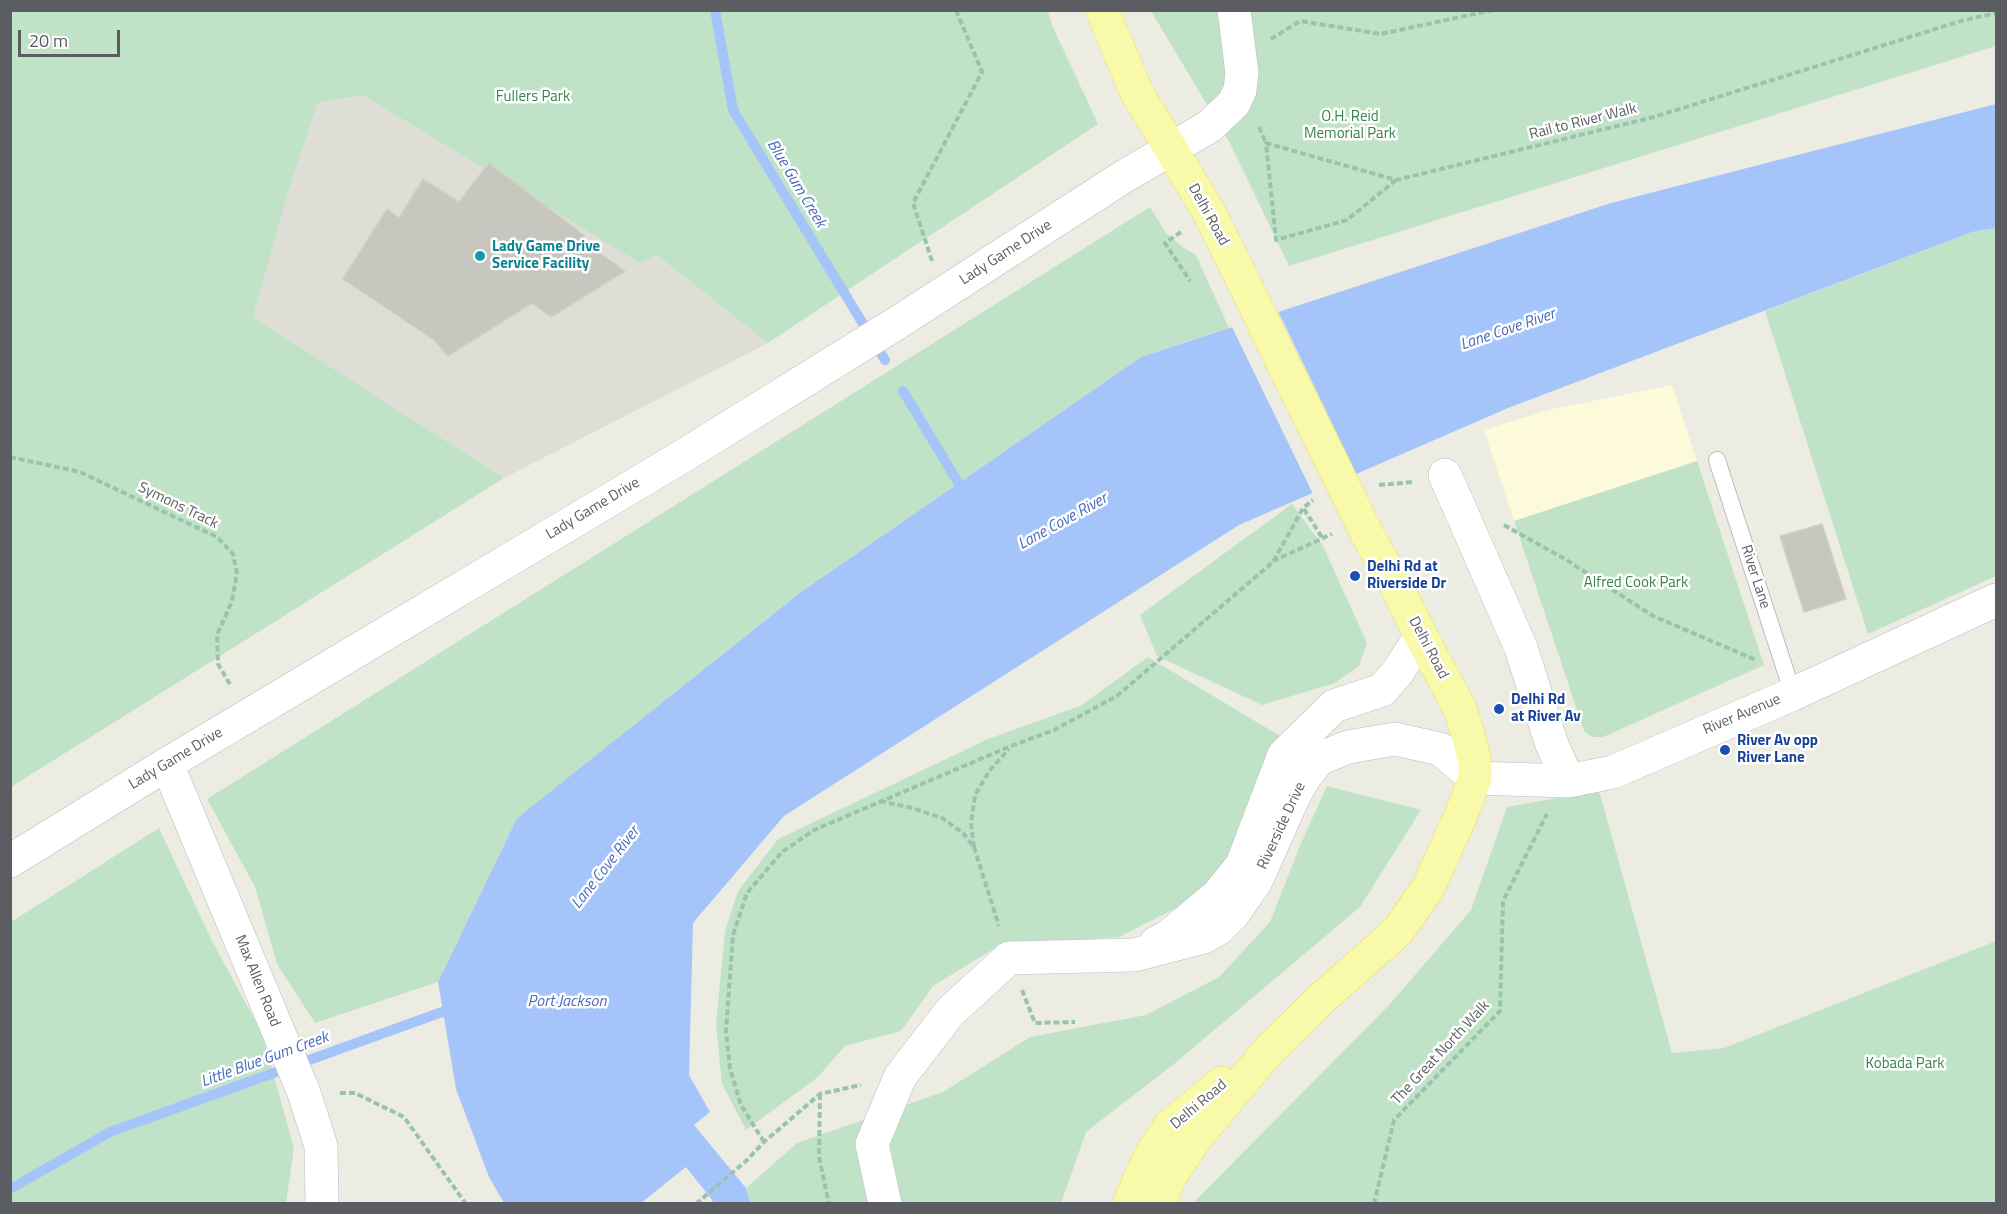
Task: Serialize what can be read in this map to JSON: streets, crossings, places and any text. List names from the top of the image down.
{
  "streets": {
    "main road": ["Delhi Road"],
    "street": [
      "Lady Game Drive",
      "River Avenue",
      "Riverside Drive",
      "Max Allen Road"
    ],
    "lane": ["River Lane"],
    "path": ["Rail to River Walk", "Symons Track", "The Great North Walk"]
  },
  "crossings": [
    ["Delhi Road", "Lady Game Drive"],
    ["Delhi Road", "River Avenue"],
    ["Delhi Road", "Riverside Drive"],
    ["Lady Game Drive", "Symons Track"],
    ["Lady Game Drive", "Max Allen Road"],
    ["River Lane", "River Avenue"],
    ["River Avenue", "Riverside Drive"],
    ["River Avenue", "The Great North Walk"]
  ],
  "water": [
    "Blue Gum Creek",
    "Lane Cove River",
    "Port Jackson",
    "Little Blue Gum Creek"
  ],
  "parks": [
    "Fullers Park",
    "O.H. Reid Memorial Park",
    "Alfred Cook Park",
    "Kobada Park"
  ],
  "places": [
    "Lady Game Drive Service Facility",
    "Delhi Rd at Riverside Dr",
    "Delhi Rd at River Av",
    "River Av opp River Lane"
  ],
  "scale_bar": "20 m"
}
